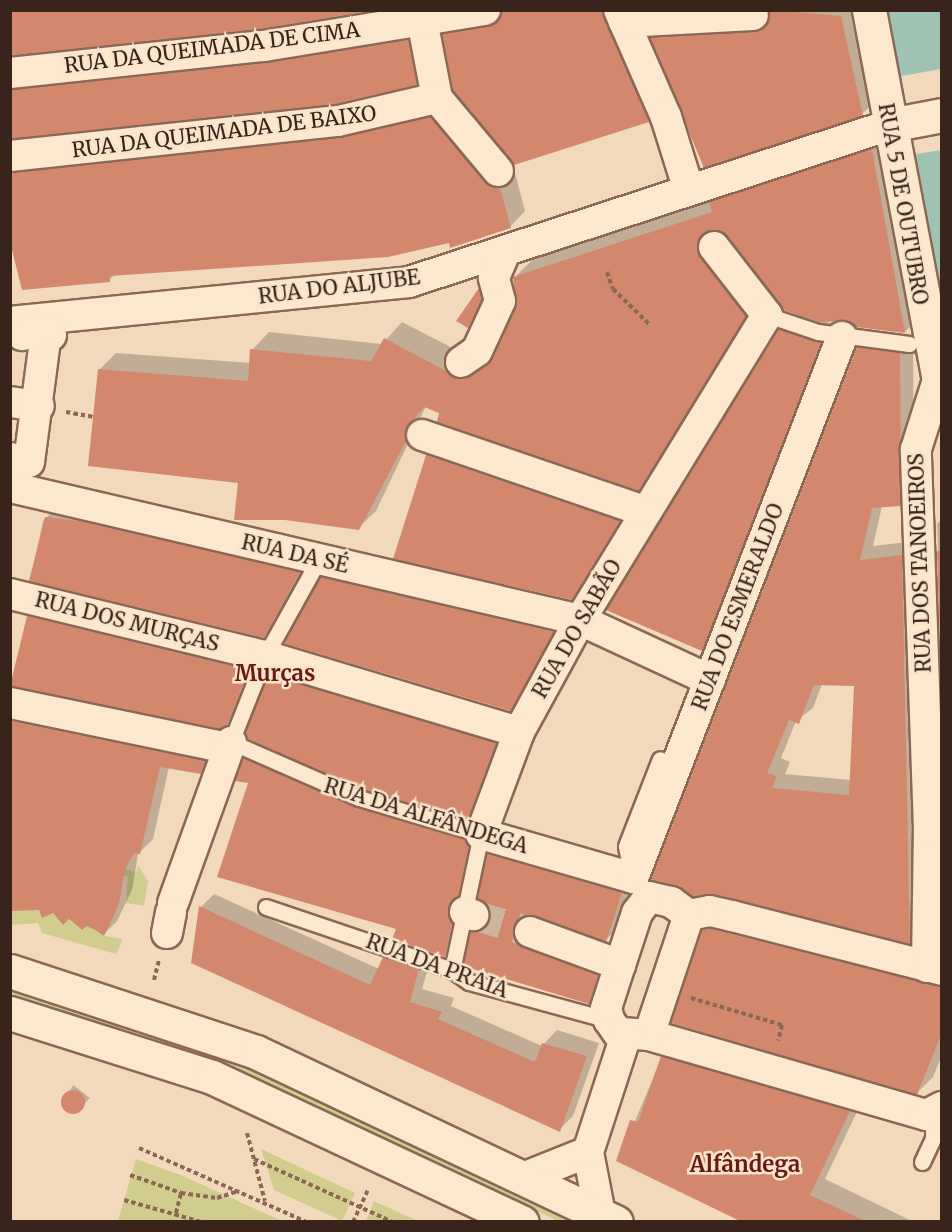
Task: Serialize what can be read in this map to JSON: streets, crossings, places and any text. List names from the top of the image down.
{
  "streets": {
    "main road": ["RUA 5 DE OUTUBRO"],
    "street": [
      "RUA DA QUEIMADA DE CIMA",
      "RUA DA QUEIMADA DE BAIXO",
      "RUA DO ALJUBE",
      "RUA DA SÉ",
      "RUA DOS TANOEIROS",
      "RUA DO ESMERALDO",
      "RUA DOS MURÇAS",
      "RUA DO SABÃO",
      "RUA DA ALFÂNDEGA",
      "RUA DA PRAIA"
    ]
  },
  "crossings": [
    ["RUA 5 DE OUTUBRO", "RUA DO ALJUBE"],
    ["RUA 5 DE OUTUBRO", "RUA DOS TANOEIROS"],
    ["RUA DA SÉ", "RUA DO ESMERALDO"],
    ["RUA DA SÉ", "RUA DO SABÃO"],
    ["RUA DO ESMERALDO", "RUA DA ALFÂNDEGA"],
    ["RUA DO ESMERALDO", "RUA DA PRAIA"],
    ["RUA DOS MURÇAS", "RUA DO SABÃO"],
    ["RUA DO SABÃO", "RUA DA ALFÂNDEGA"],
    ["RUA DO SABÃO", "RUA DA PRAIA"]
  ],
  "districts": ["Murças", "Alfândega"]
}
